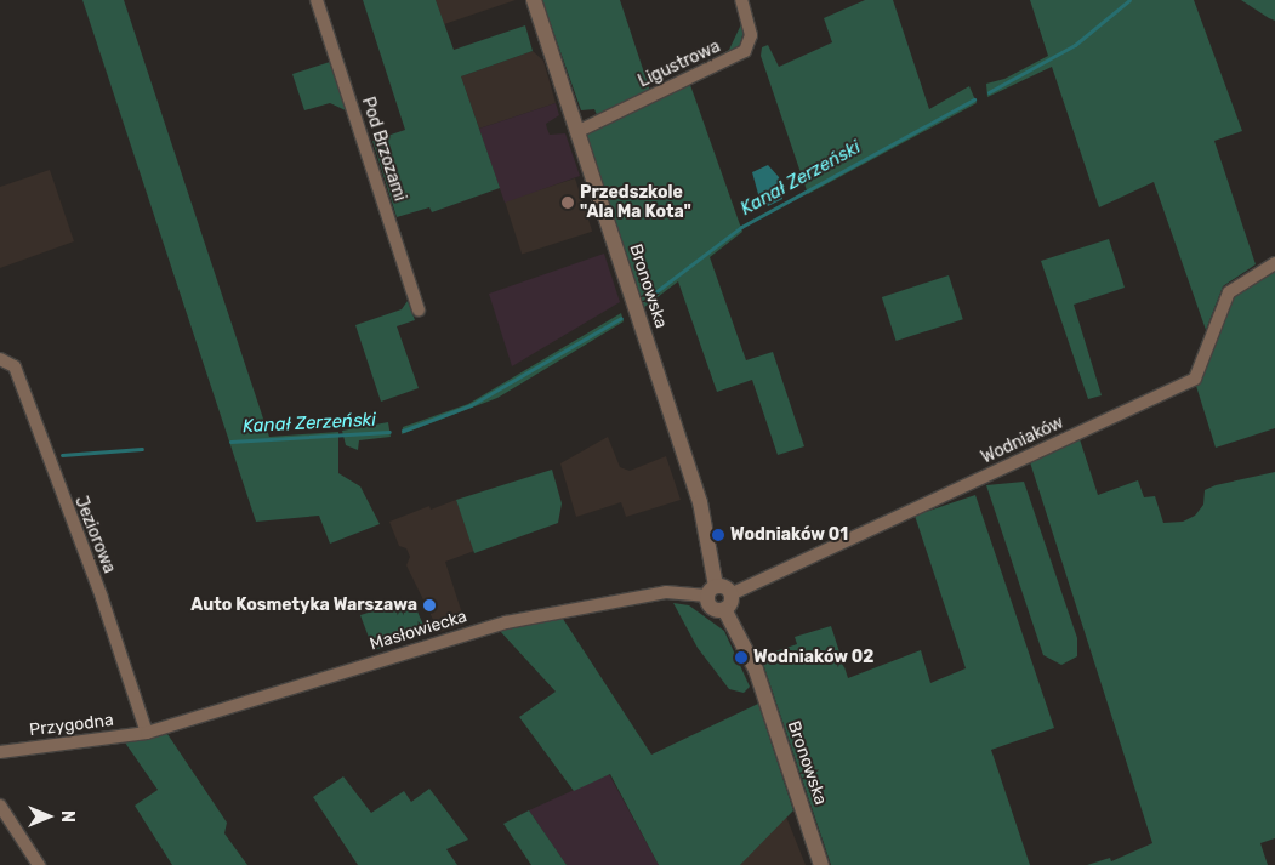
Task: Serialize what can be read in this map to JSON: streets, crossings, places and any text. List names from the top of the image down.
{
  "streets": {
    "street": [
      "Ligustrowa",
      "Pod Brzozami",
      "Bronowska",
      "Wodniaków",
      "Jeziorowa",
      "Masłowiecka",
      "Przygodna"
    ]
  },
  "crossings": [
    ["Ligustrowa", "Bronowska"],
    ["Bronowska", "Wodniaków"],
    ["Bronowska", "Masłowiecka"],
    ["Jeziorowa", "Masłowiecka"],
    ["Jeziorowa", "Przygodna"],
    ["Masłowiecka", "Przygodna"]
  ],
  "water": ["Kanał Zerzeński"],
  "places": [
    "Przedszkole \"Ala Ma Kota\"",
    "Wodniaków 01",
    "Auto Kosmetyka Warszawa",
    "Wodniaków 02"
  ],
  "north": "right"
}
